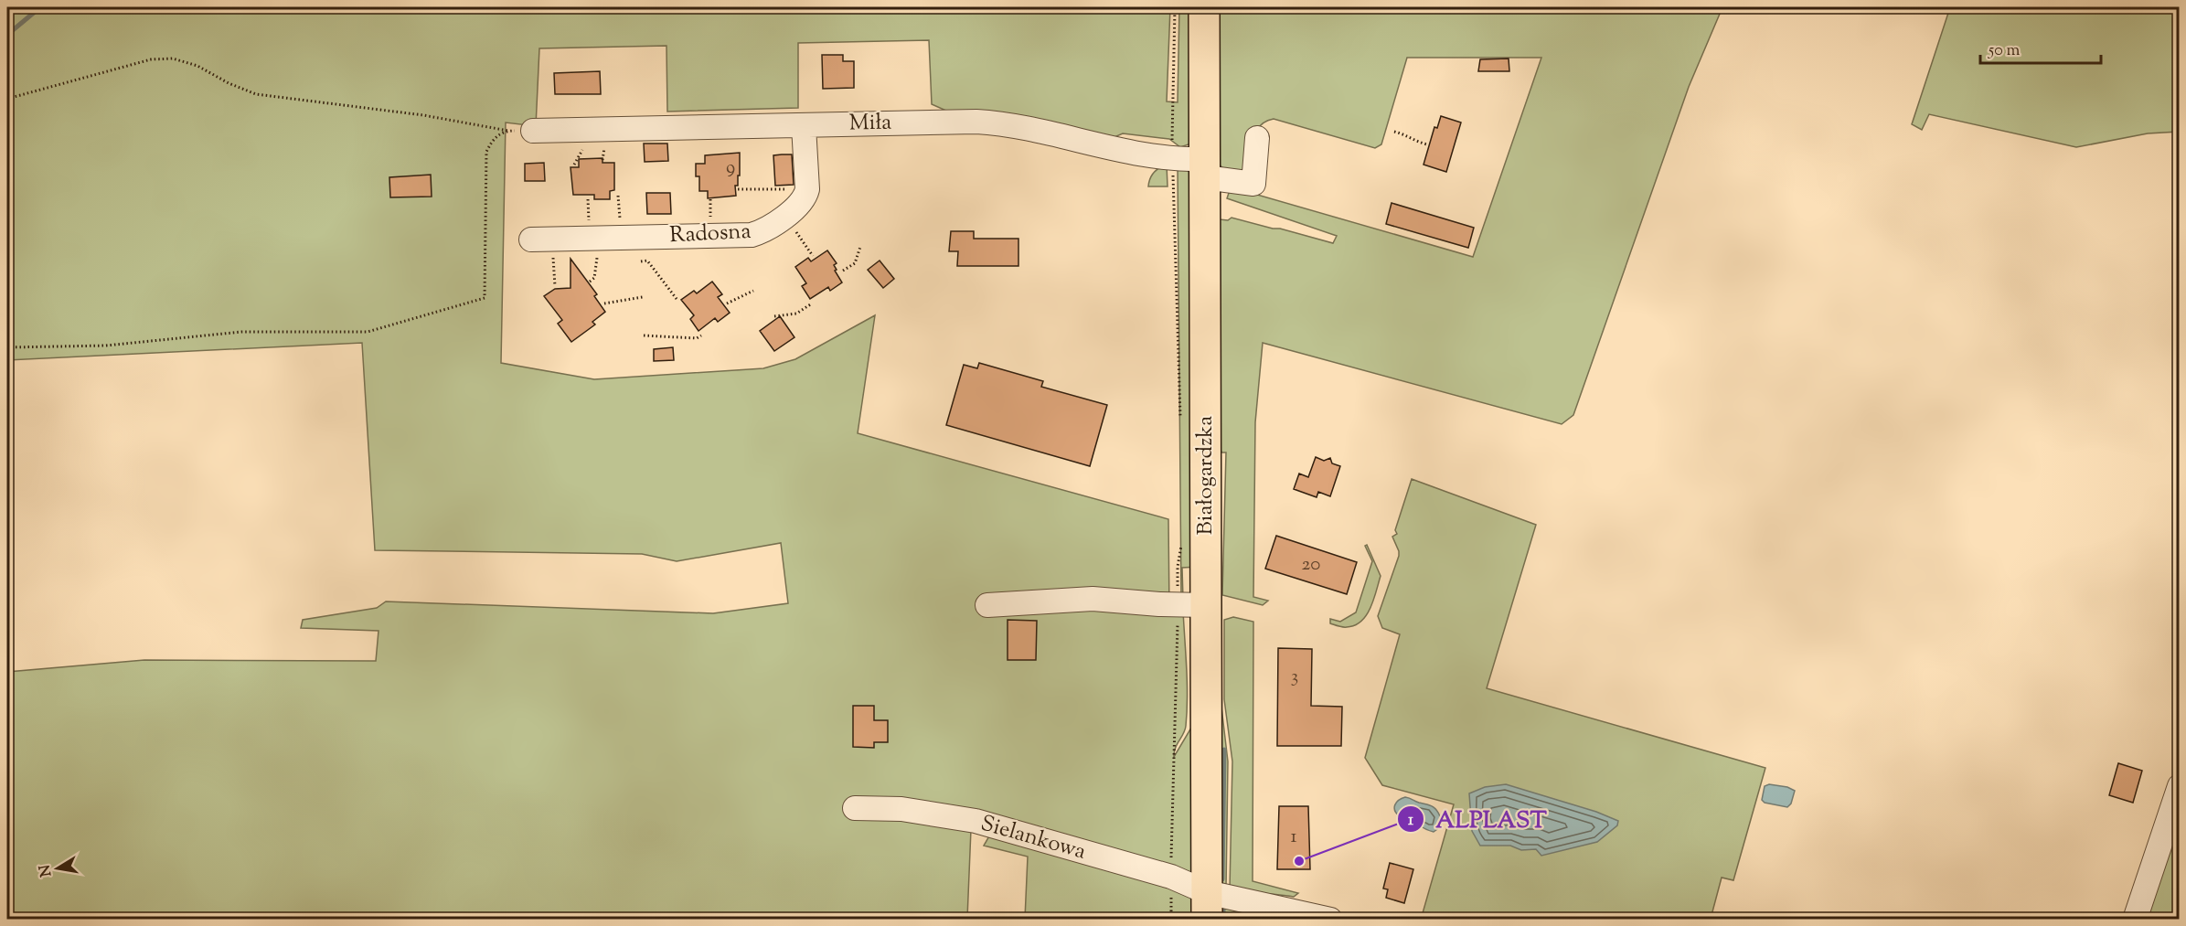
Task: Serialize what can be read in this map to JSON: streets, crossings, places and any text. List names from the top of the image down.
{
  "streets": {
    "main road": ["Białogardzka"],
    "street": ["Miła", "Radosna", "Sielankowa"]
  },
  "crossings": [
    ["Miła", "Białogardzka"],
    ["Białogardzka", "Sielankowa"]
  ],
  "places": ["ALPLAST"],
  "house_numbers": [
    "9",
    "20",
    "3",
    "1"
  ],
  "scale_bar": "50 m",
  "north": "left"
}
